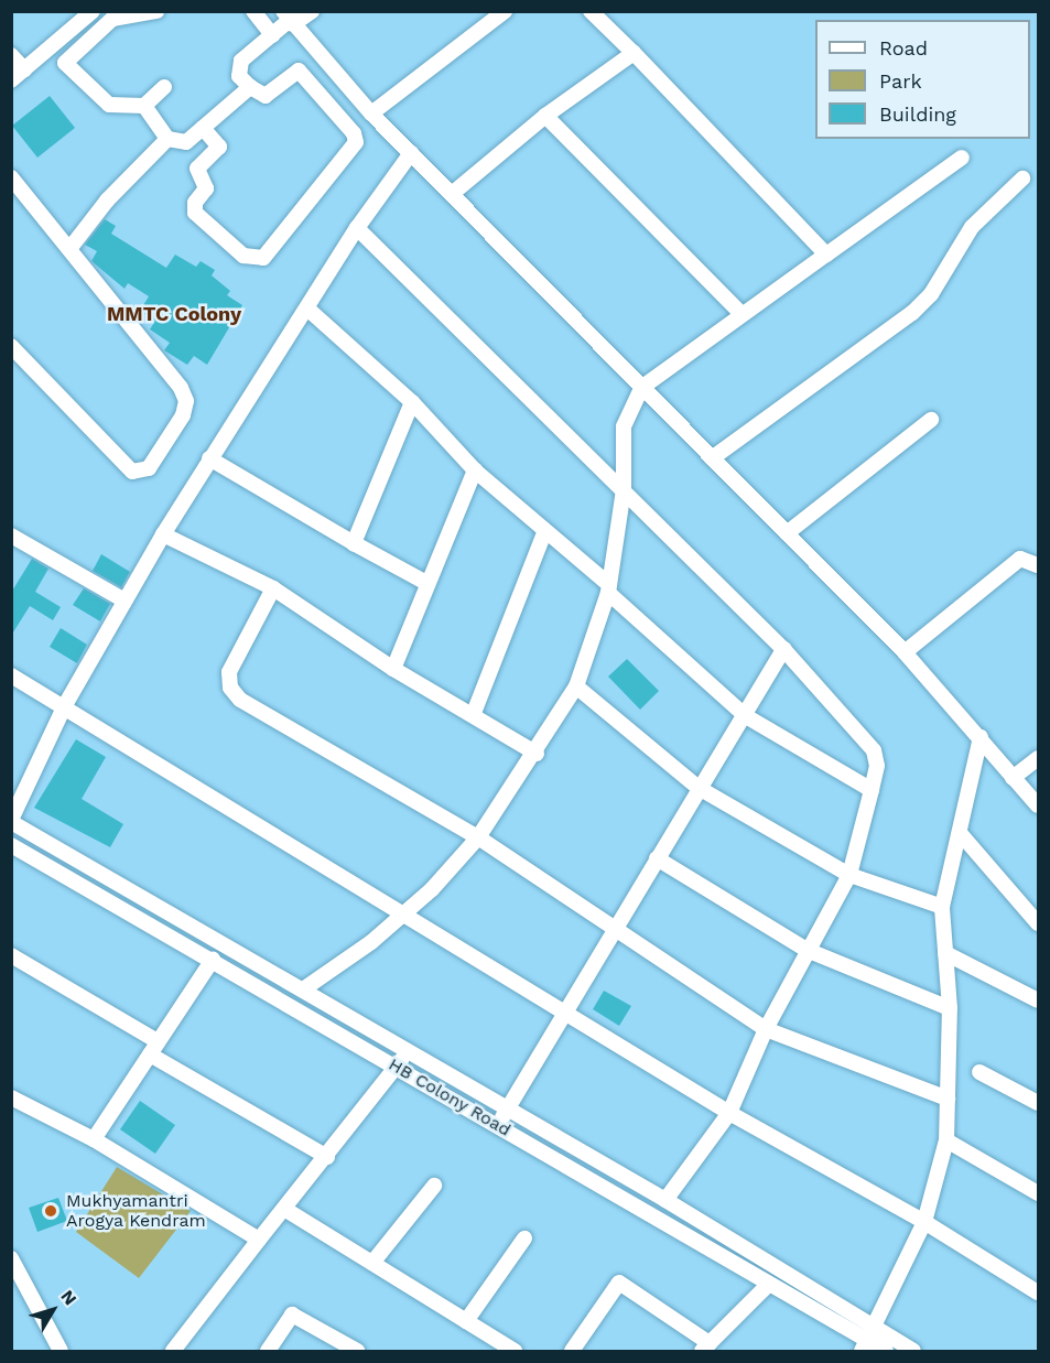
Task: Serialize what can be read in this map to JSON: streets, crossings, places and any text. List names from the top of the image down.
{
  "streets": {
    "street": ["HB Colony Road"]
  },
  "districts": ["MMTC Colony"],
  "places": ["Mukhyamantri Arogya Kendram"],
  "legend": ["Road", "Park", "Building"],
  "north": "top right"
}
